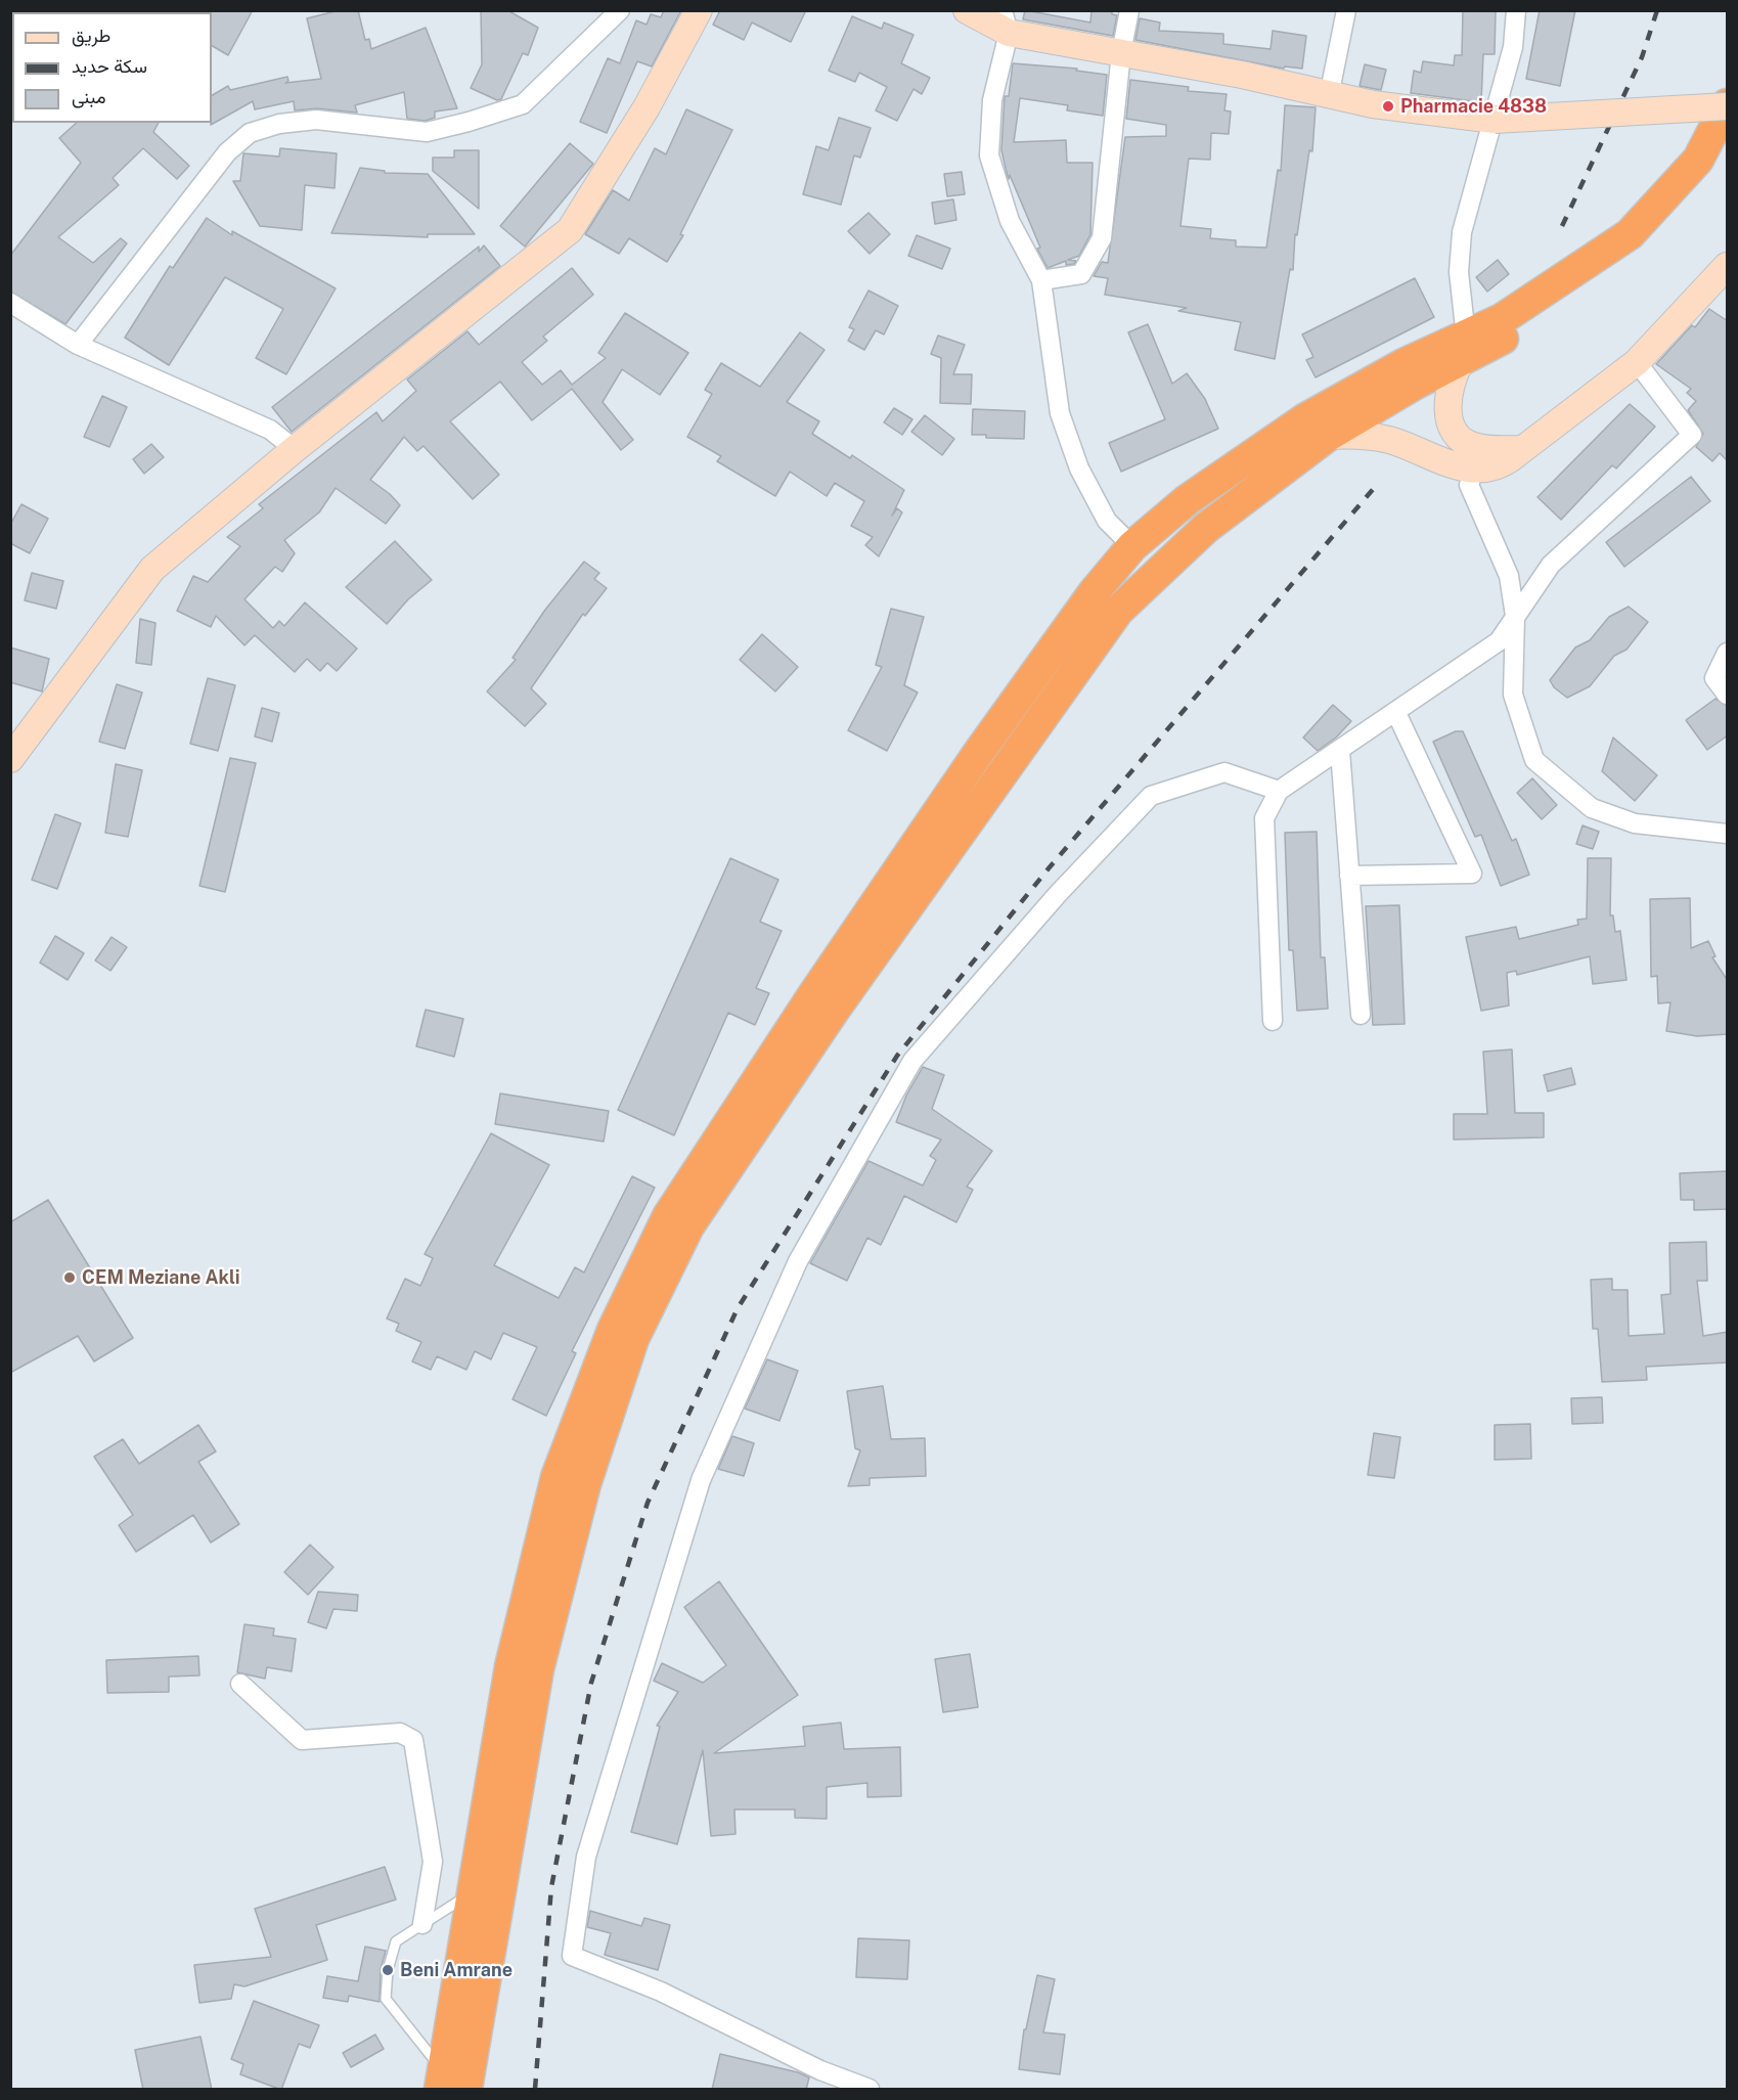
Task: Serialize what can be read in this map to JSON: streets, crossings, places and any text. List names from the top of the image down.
{
  "places": ["Pharmacie 4838", "CEM Meziane Akli", "Beni Amrane"],
  "legend": ["طريق", "سكة حديد", "مبنى"]
}
